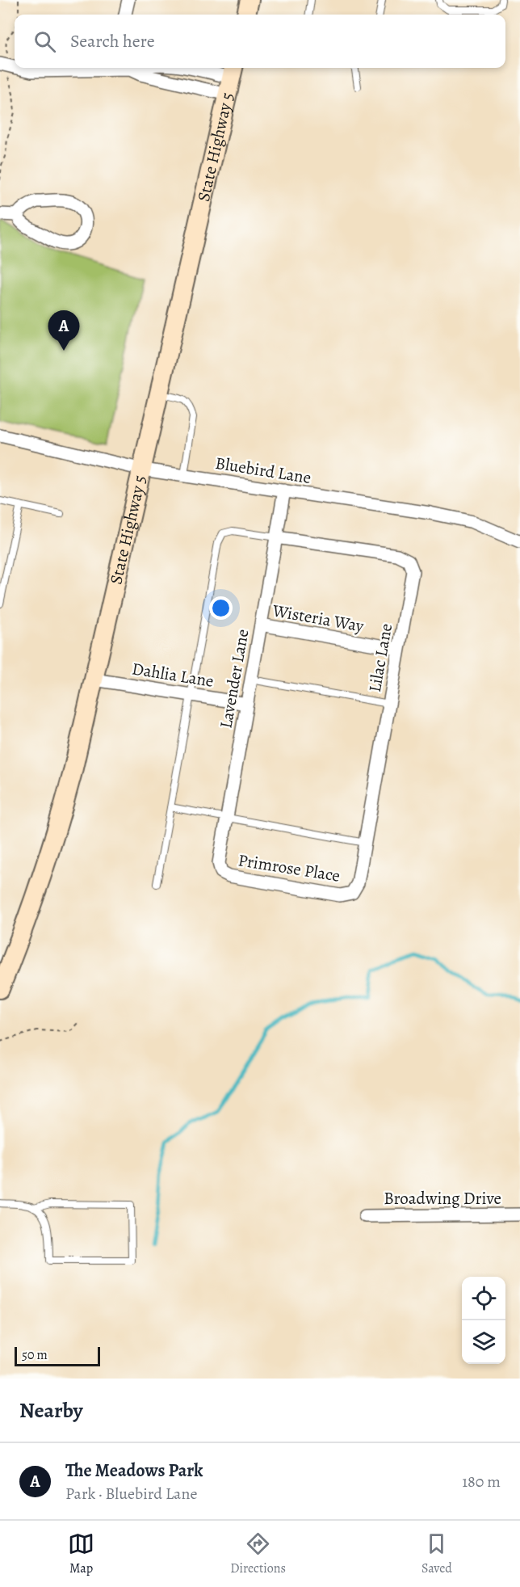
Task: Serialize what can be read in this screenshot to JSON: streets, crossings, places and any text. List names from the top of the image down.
{
  "streets": {
    "main road": ["State Highway 5"],
    "street": [
      "Bluebird Lane",
      "Wisteria Way",
      "Lilac Lane",
      "Dahlia Lane",
      "Lavender Lane",
      "Primrose Place",
      "Broadwing Drive"
    ]
  },
  "crossings": [
    ["State Highway 5", "Bluebird Lane"],
    ["State Highway 5", "Dahlia Lane"],
    ["Bluebird Lane", "Lavender Lane"],
    ["Wisteria Way", "Lilac Lane"],
    ["Wisteria Way", "Lavender Lane"],
    ["Lilac Lane", "Lavender Lane"],
    ["Lilac Lane", "Primrose Place"],
    ["Dahlia Lane", "Lavender Lane"],
    ["Lavender Lane", "Primrose Place"]
  ],
  "scale_bar": "50 m",
  "page": {
    "search": "Search here",
    "pins": "A",
    "scale": "50 m",
    "heading": "Nearby",
    "list": [
      {
        "mark": "A",
        "name": "The Meadows Park",
        "note": "Park · Bluebird Lane",
        "value": "180 m"
      }
    ],
    "nav": ["Map", "Directions", "Saved"]
  }
}
